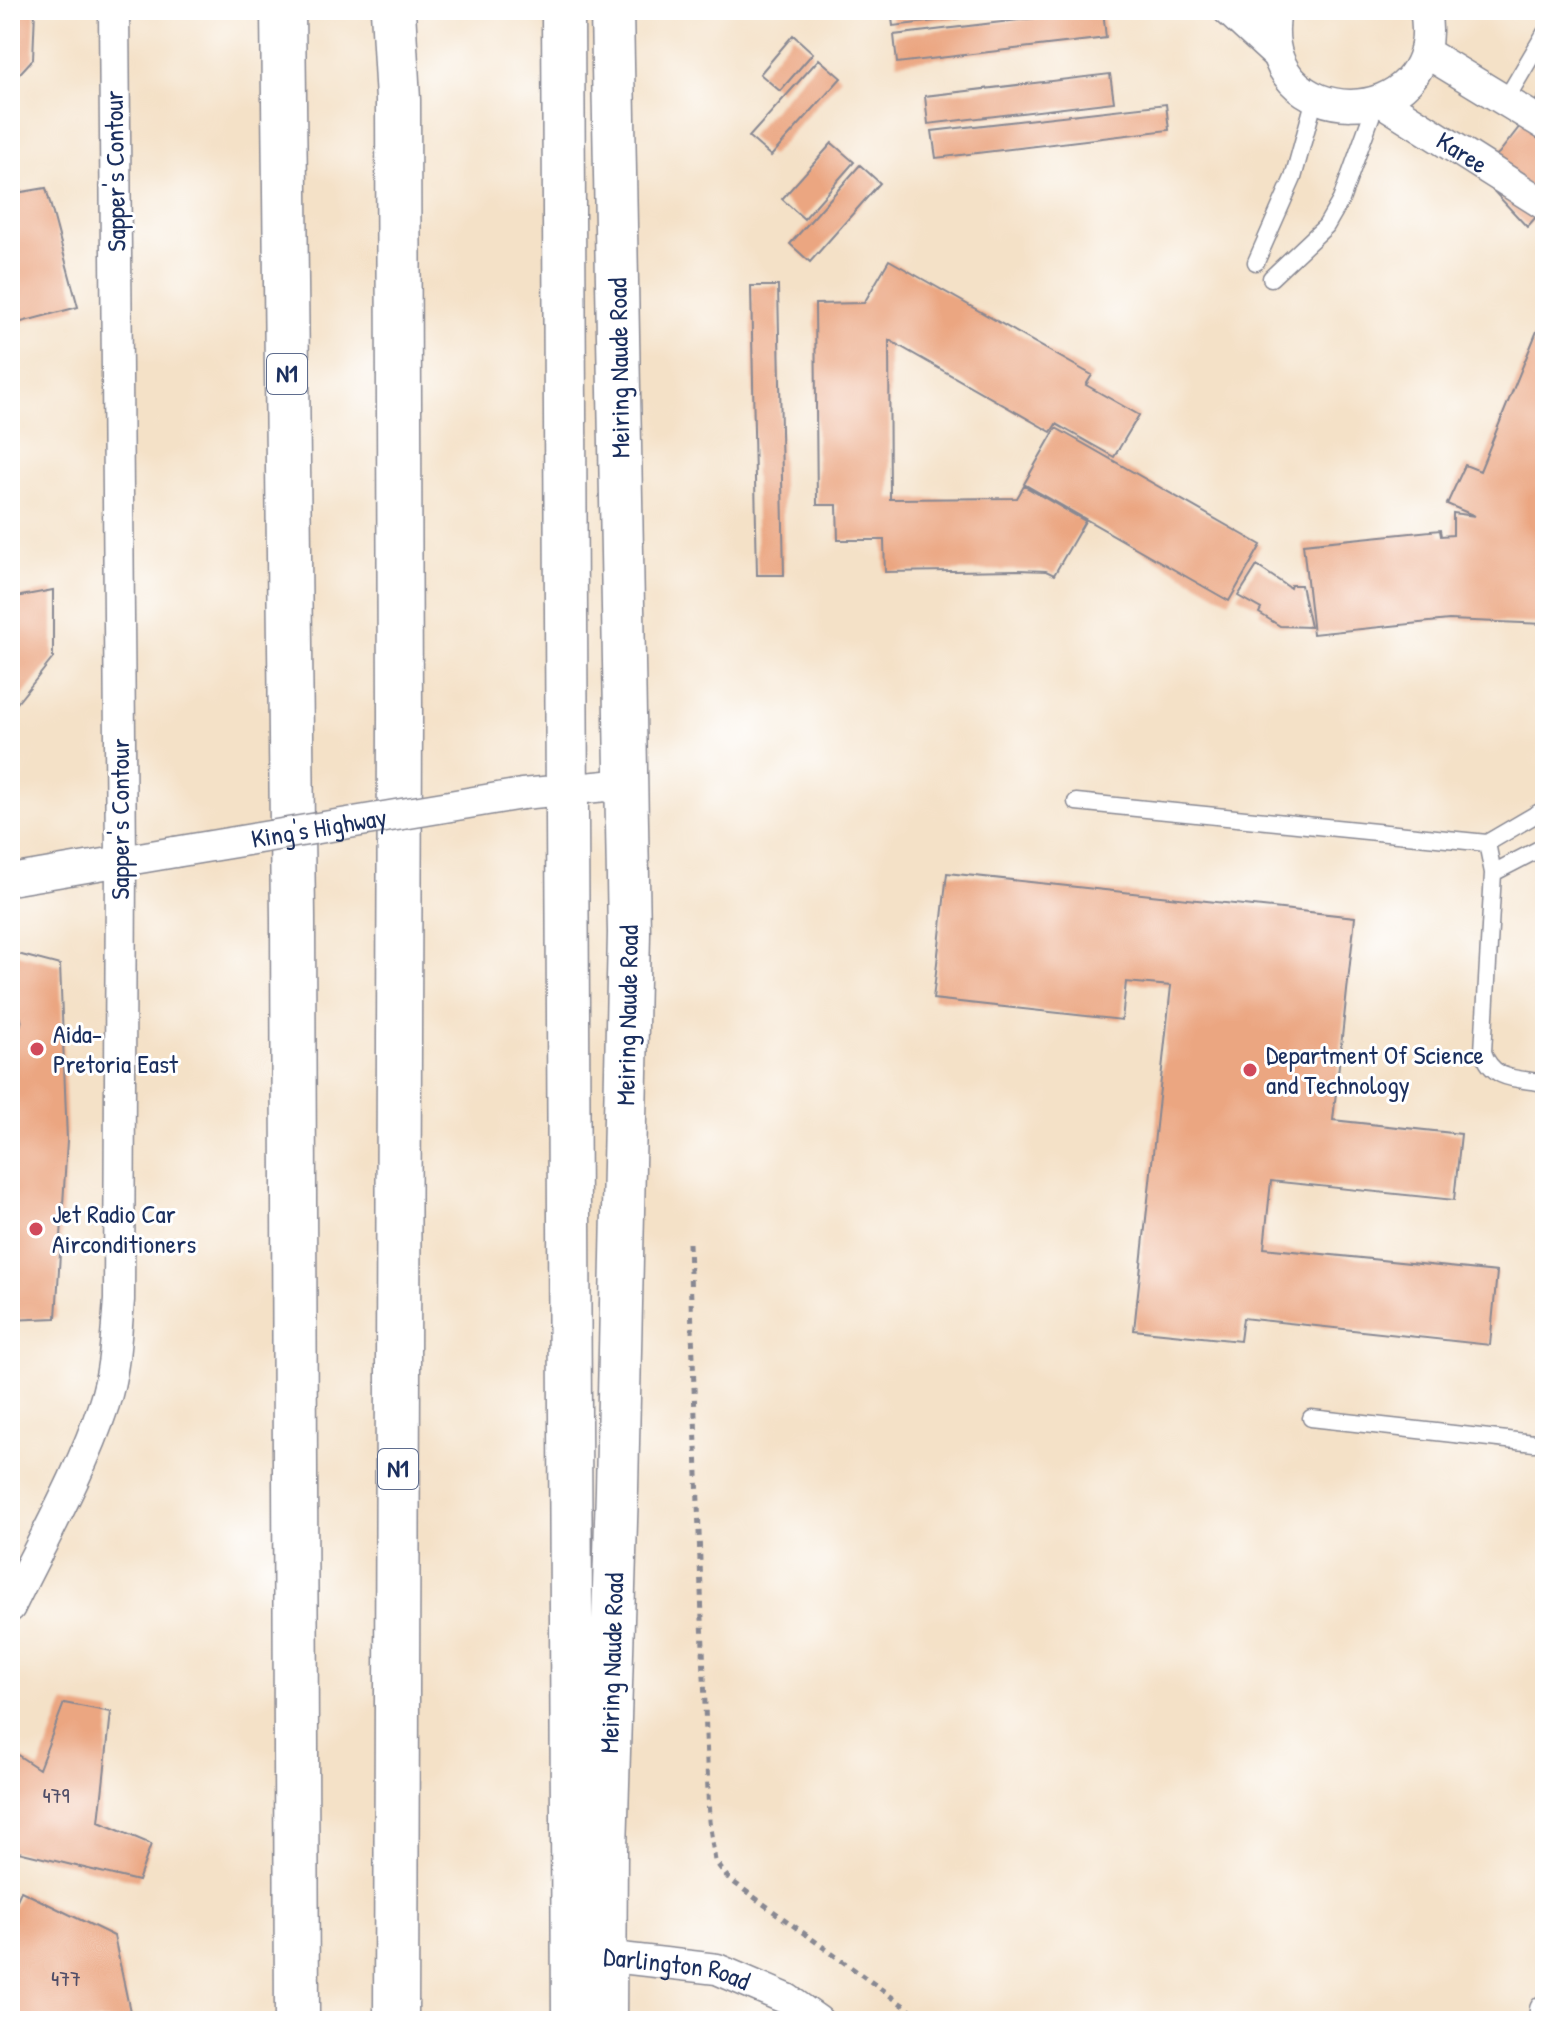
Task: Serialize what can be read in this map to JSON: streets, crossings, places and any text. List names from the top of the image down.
{
  "streets": {
    "highway": ["N1"],
    "street": [
      "Karee",
      "Sapper's Contour",
      "Meiring Naude Road",
      "King's Highway",
      "Darlington Road"
    ]
  },
  "crossings": [
    ["Sapper's Contour", "King's Highway"],
    ["Meiring Naude Road", "King's Highway"],
    ["Meiring Naude Road", "Darlington Road"]
  ],
  "places": ["Aida- Pretoria East", "Department Of Science and Technology", "Jet Radio Car Airconditioners"],
  "house_numbers": ["479", "477"]
}
